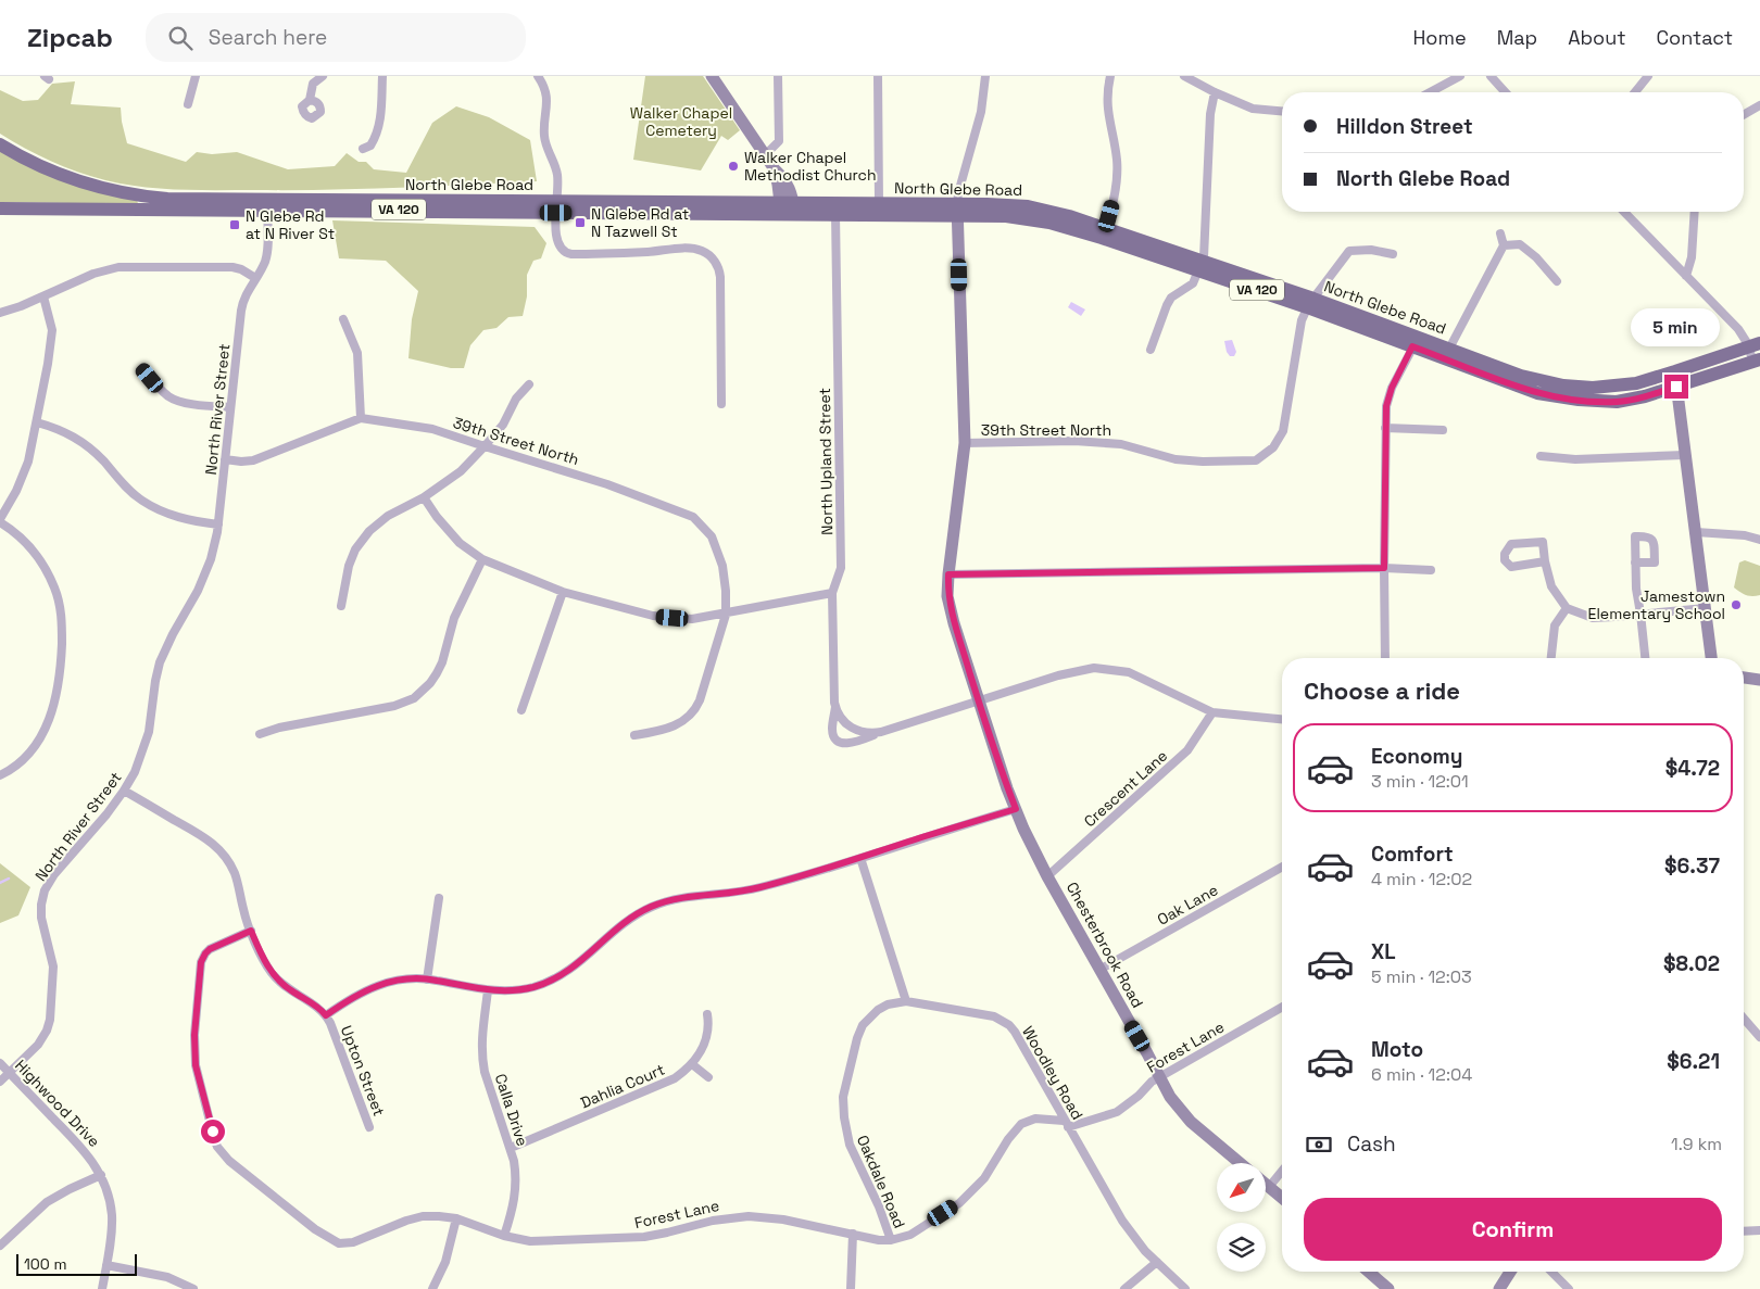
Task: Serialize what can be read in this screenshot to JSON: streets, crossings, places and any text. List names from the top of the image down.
{
  "streets": {
    "main road": ["North Glebe Road", "VA 120"],
    "street": [
      "North River Street",
      "39th Street North",
      "North Upland Street",
      "Crescent Lane",
      "Oak Lane",
      "Chesterbrook Road",
      "Forest Lane",
      "Upton Street",
      "Woodley Road",
      "Dahlia Court",
      "Highwood Drive",
      "Calla Drive",
      "Oakdale Road"
    ]
  },
  "crossings": [
    ["North Glebe Road", "North River Street"],
    ["North Glebe Road", "39th Street North"],
    ["North Glebe Road", "North Upland Street"],
    ["North Glebe Road", "Chesterbrook Road"],
    ["North River Street", "Upton Street"],
    ["North River Street", "Highwood Drive"],
    ["39th Street North", "Chesterbrook Road"],
    ["Crescent Lane", "Chesterbrook Road"],
    ["Oak Lane", "Chesterbrook Road"],
    ["Chesterbrook Road", "Forest Lane"],
    ["Forest Lane", "Upton Street"],
    ["Forest Lane", "Woodley Road"],
    ["Forest Lane", "Calla Drive"],
    ["Forest Lane", "Oakdale Road"],
    ["Woodley Road", "Oakdale Road"],
    ["Dahlia Court", "Calla Drive"]
  ],
  "parks": ["Walker Chapel Cemetery"],
  "places": {
    "other": ["Walker Chapel Methodist Church", "Jamestown Elementary School"],
    "transit": ["N Glebe Rd at N Tazwell St", "N Glebe Rd at N River St"]
  },
  "scale_bar": "100 m",
  "north": "bottom left",
  "page": {
    "header": "Zipcab",
    "search": "Search here",
    "nav": [
      "Home",
      "Map",
      "About",
      "Contact"
    ],
    "banner": ["Hilldon Street", "North Glebe Road"],
    "bubble": "5 min",
    "heading": "Choose a ride",
    "list": [
      {
        "name": "Economy",
        "note": "3 min · 12:01",
        "value": "$4.72"
      },
      {
        "name": "Comfort",
        "note": "4 min · 12:02",
        "value": "$6.37"
      },
      {
        "name": "XL",
        "note": "5 min · 12:03",
        "value": "$8.02"
      },
      {
        "name": "Moto",
        "note": "6 min · 12:04",
        "value": "$6.21"
      }
    ],
    "pay": ["Cash", "1.9 km"],
    "buttons": "Confirm",
    "scale": "100 m"
  }
}
